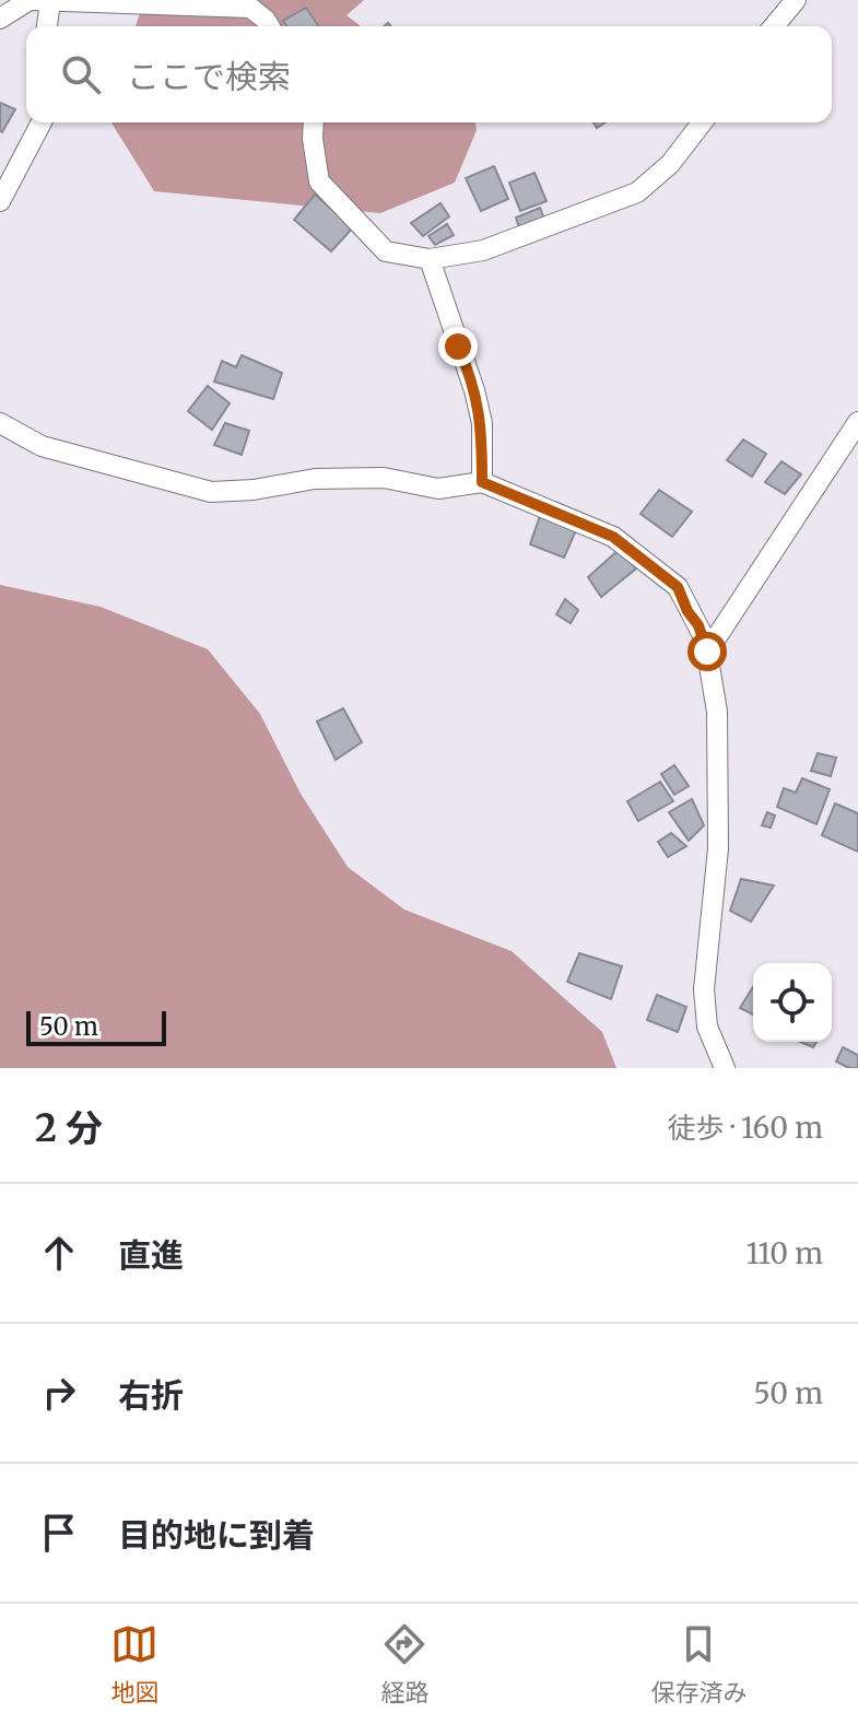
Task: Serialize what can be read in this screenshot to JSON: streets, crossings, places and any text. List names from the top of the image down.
{
  "scale_bar": "50 m",
  "page": {
    "search": "ここで検索",
    "scale": "50 m",
    "heading": ["2 分", "徒歩 · 160 m"],
    "list": [
      ["直進", "110 m"],
      ["右折", "50 m"],
      "目的地に到着"
    ],
    "nav": ["地図", "経路", "保存済み"]
  }
}
